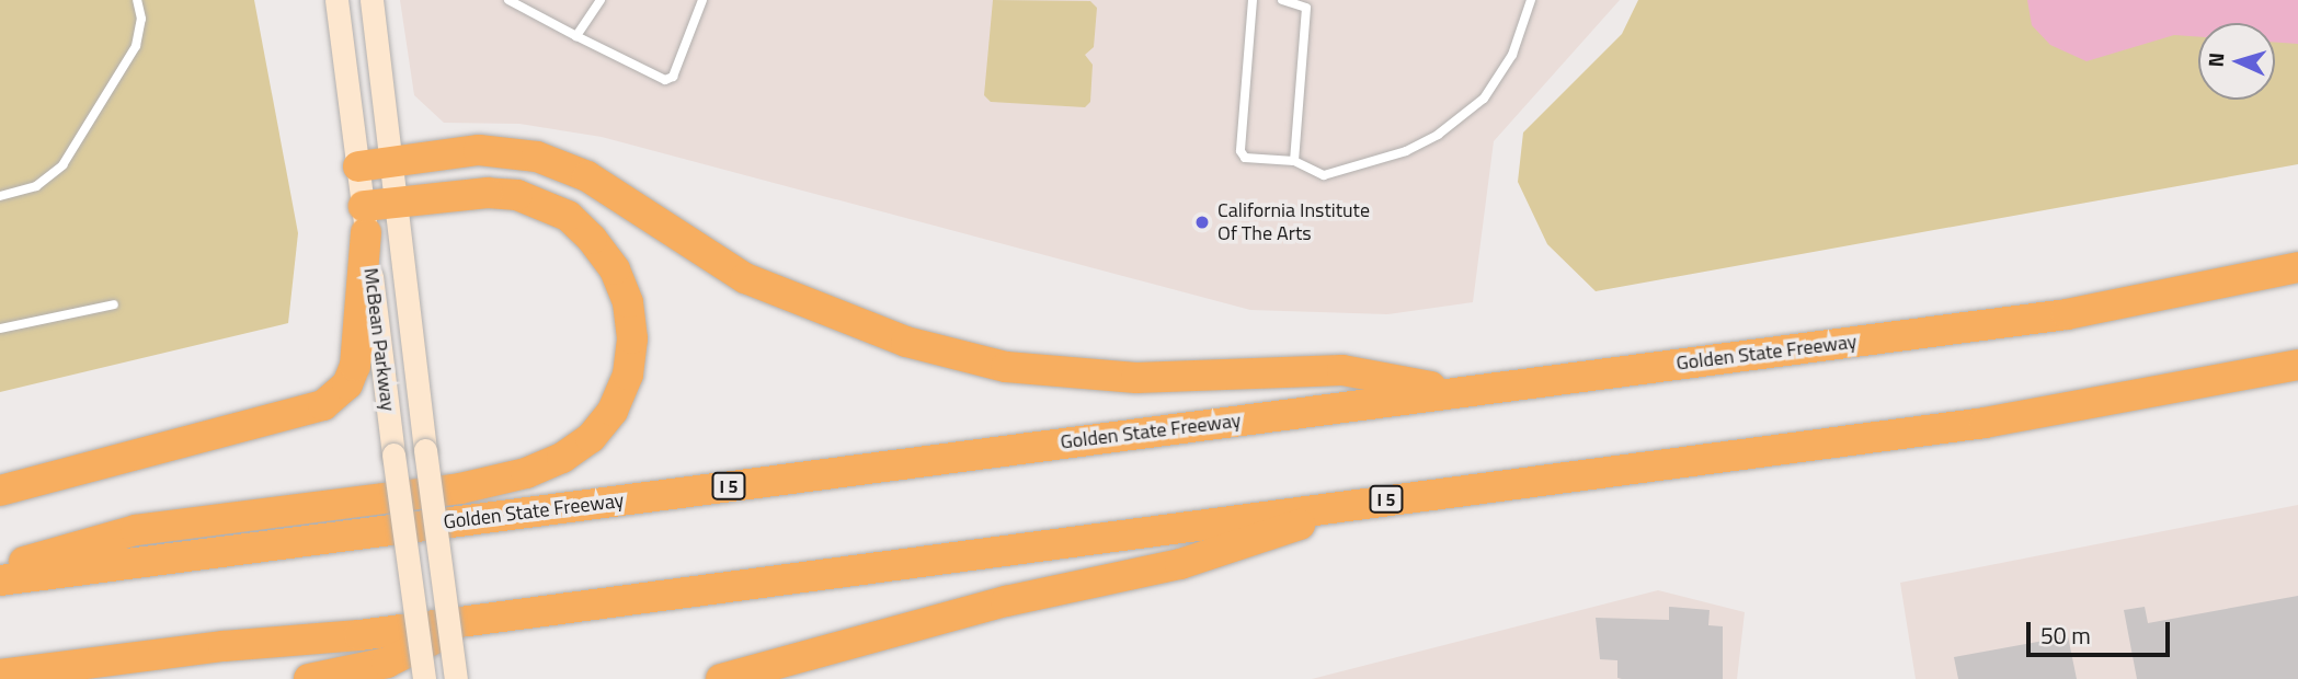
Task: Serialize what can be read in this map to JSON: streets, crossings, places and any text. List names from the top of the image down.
{
  "streets": {
    "highway": ["Golden State Freeway", "I 5"],
    "main road": ["McBean Parkway"]
  },
  "places": ["California Institute Of The Arts"],
  "scale_bar": "50 m",
  "north": "left"
}
